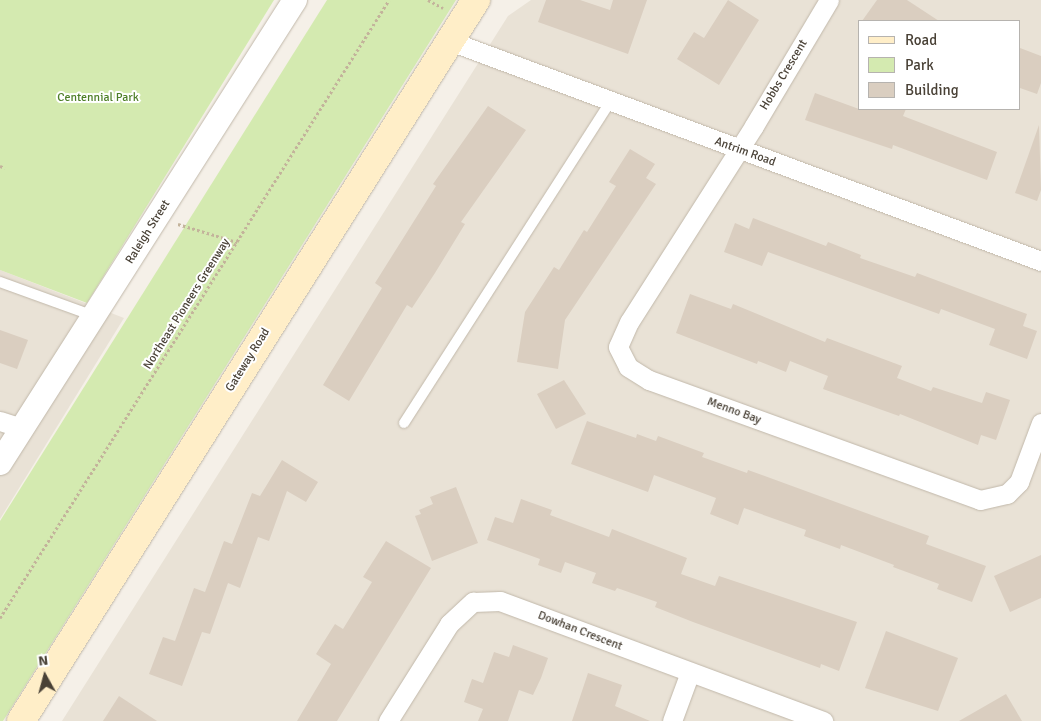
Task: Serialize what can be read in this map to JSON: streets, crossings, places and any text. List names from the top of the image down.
{
  "streets": {
    "main road": ["Gateway Road"],
    "street": [
      "Hobbs Crescent",
      "Antrim Road",
      "Raleigh Street",
      "Menno Bay",
      "Dowhan Crescent"
    ],
    "path": ["Northeast Pioneers Greenway"]
  },
  "crossings": [
    ["Hobbs Crescent", "Antrim Road"],
    ["Hobbs Crescent", "Menno Bay"],
    ["Antrim Road", "Gateway Road"],
    ["Antrim Road", "Menno Bay"]
  ],
  "parks": ["Centennial Park"],
  "legend": ["Road", "Park", "Building"],
  "north": "top"
}
